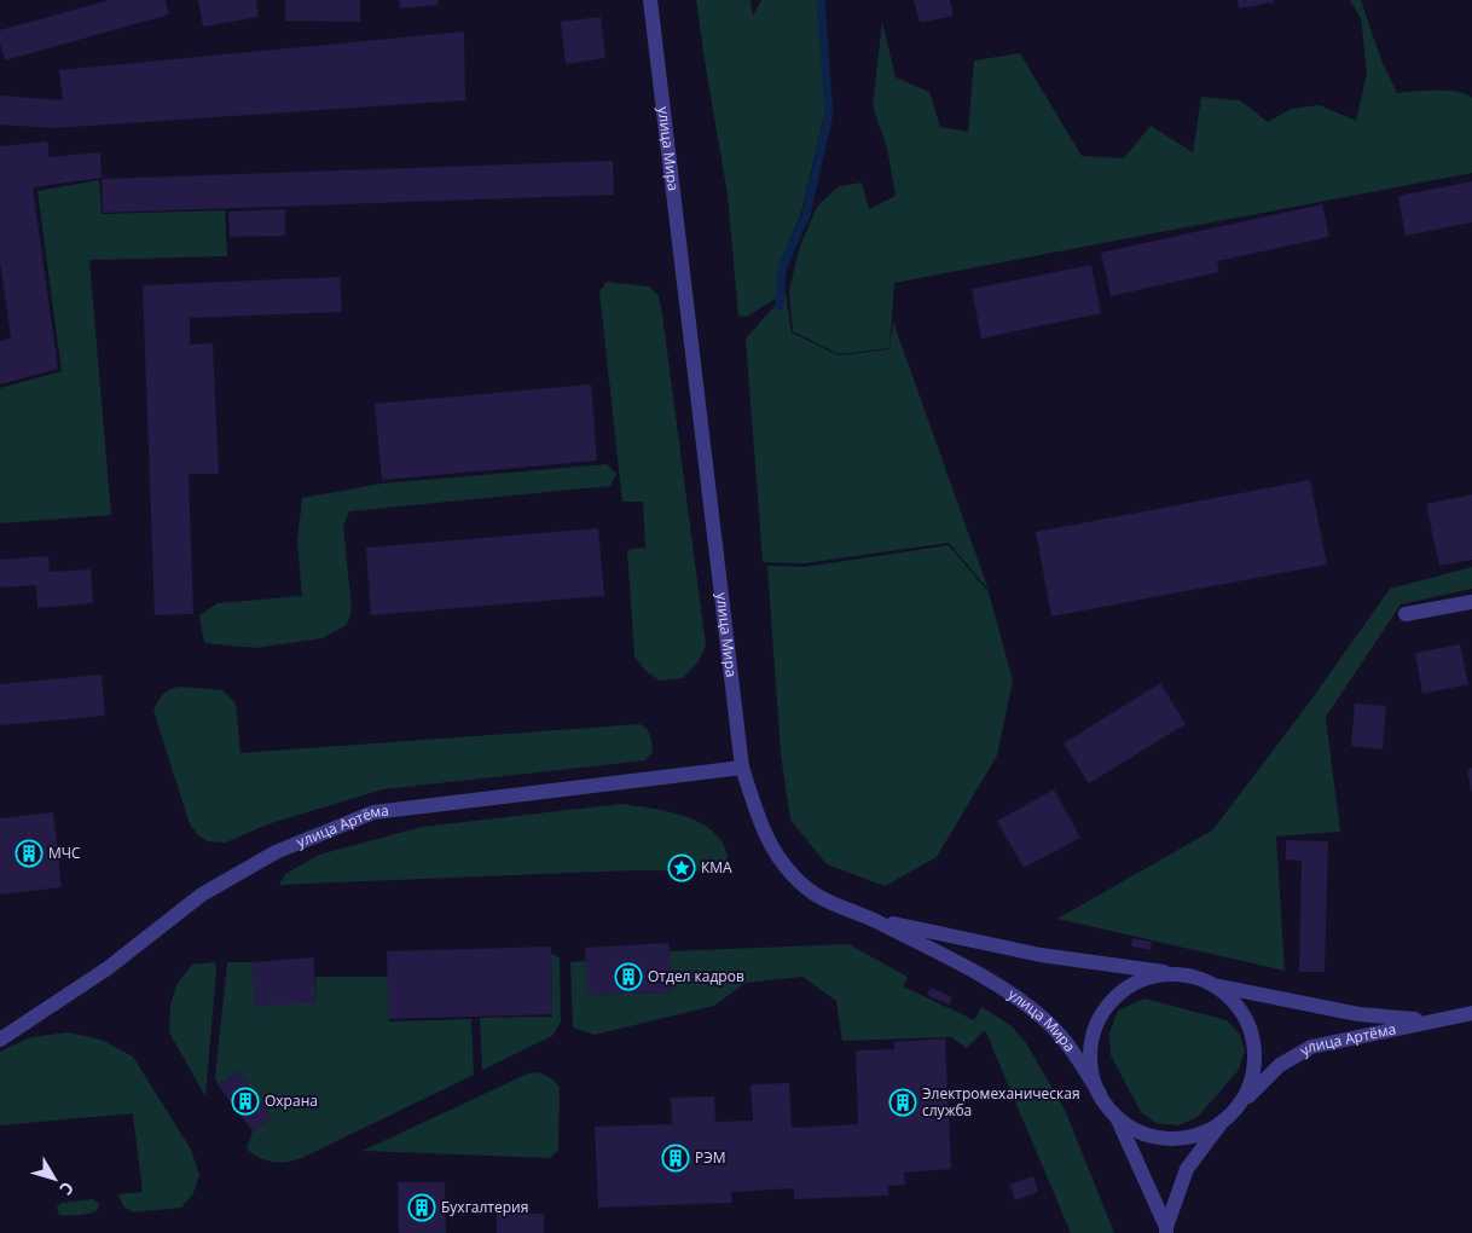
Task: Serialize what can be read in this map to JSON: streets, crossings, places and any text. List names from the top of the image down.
{
  "streets": {
    "street": ["улица Мира", "улица Артёма"]
  },
  "crossings": [
    ["улица Мира", "улица Артёма"]
  ],
  "places": {
    "building": [
      "МЧС",
      "Отдел кадров",
      "Охрана",
      "Электромеханическая служба",
      "РЭМ",
      "Бухгалтерия"
    ],
    "place": ["КМА"]
  },
  "north": "bottom right"
}
